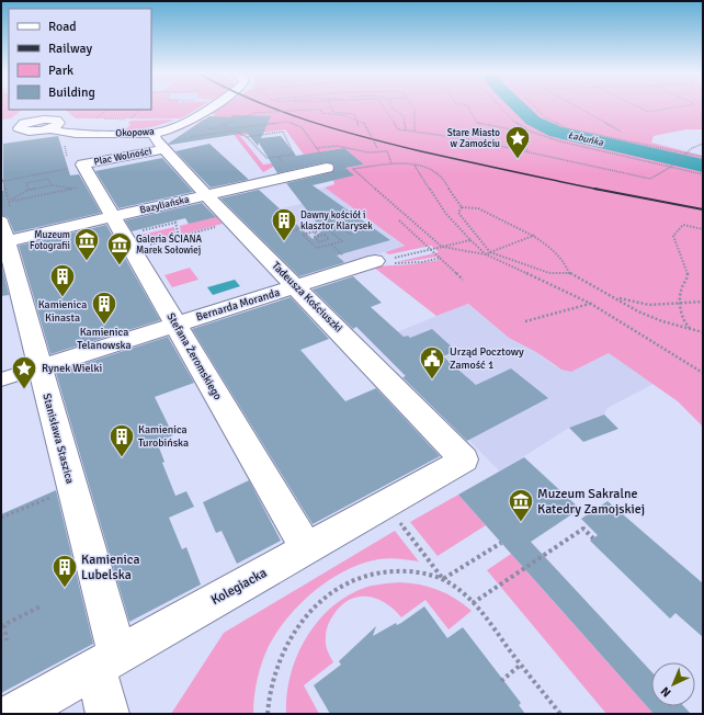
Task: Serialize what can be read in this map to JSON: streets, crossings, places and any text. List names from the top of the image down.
{
  "streets": {
    "street": [
      "Okopowa",
      "Plac Wolności",
      "Bazyliańska",
      "Tadeusza Kościuszki",
      "Bernarda Moranda",
      "Stefana Żeromskiego",
      "Stanisława Staszica",
      "Kolegiacka"
    ]
  },
  "crossings": [
    ["Okopowa", "Tadeusza Kościuszki"],
    ["Plac Wolności", "Tadeusza Kościuszki"],
    ["Plac Wolności", "Stefana Żeromskiego"],
    ["Bazyliańska", "Tadeusza Kościuszki"],
    ["Bazyliańska", "Stefana Żeromskiego"],
    ["Bazyliańska", "Stanisława Staszica"],
    ["Tadeusza Kościuszki", "Bernarda Moranda"],
    ["Tadeusza Kościuszki", "Kolegiacka"],
    ["Bernarda Moranda", "Stefana Żeromskiego"],
    ["Bernarda Moranda", "Stanisława Staszica"],
    ["Stefana Żeromskiego", "Kolegiacka"],
    ["Stanisława Staszica", "Kolegiacka"]
  ],
  "water": ["Łabuńka"],
  "places": {
    "place": ["Stare Miasto w Zamościu", "Rynek Wielki"],
    "building": [
      "Dawny kościół i klasztor Klarysek",
      "Kamienica Kinasta",
      "Kamienica Telanowska",
      "Kamienica Turobińska",
      "Kamienica Lubelska"
    ],
    "museum": ["Muzeum Fotografii", "Galeria ŚCIANA Marek Sołowiej", "Muzeum Sakralne Katedry Zamojskiej"],
    "public building": ["Urząd Pocztowy Zamość 1"]
  },
  "legend": [
    "Road",
    "Railway",
    "Park",
    "Building"
  ],
  "north": "bottom left"
}
